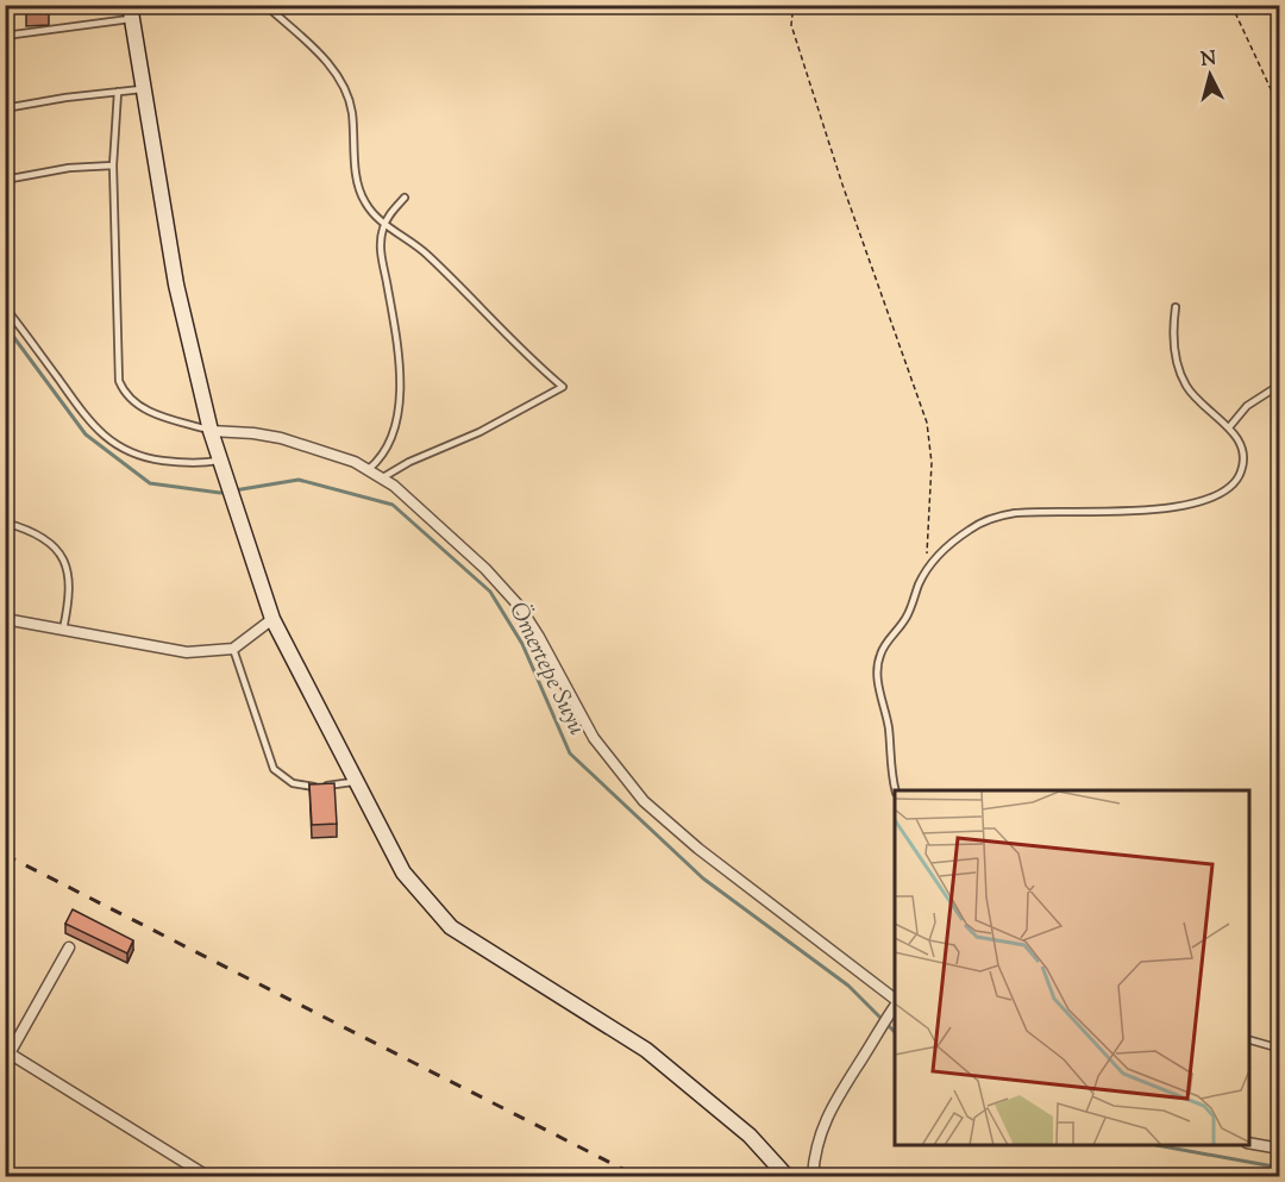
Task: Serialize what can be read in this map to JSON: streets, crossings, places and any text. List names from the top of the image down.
{
  "water": ["Ömertepe Suyu"],
  "north": "top"
}
